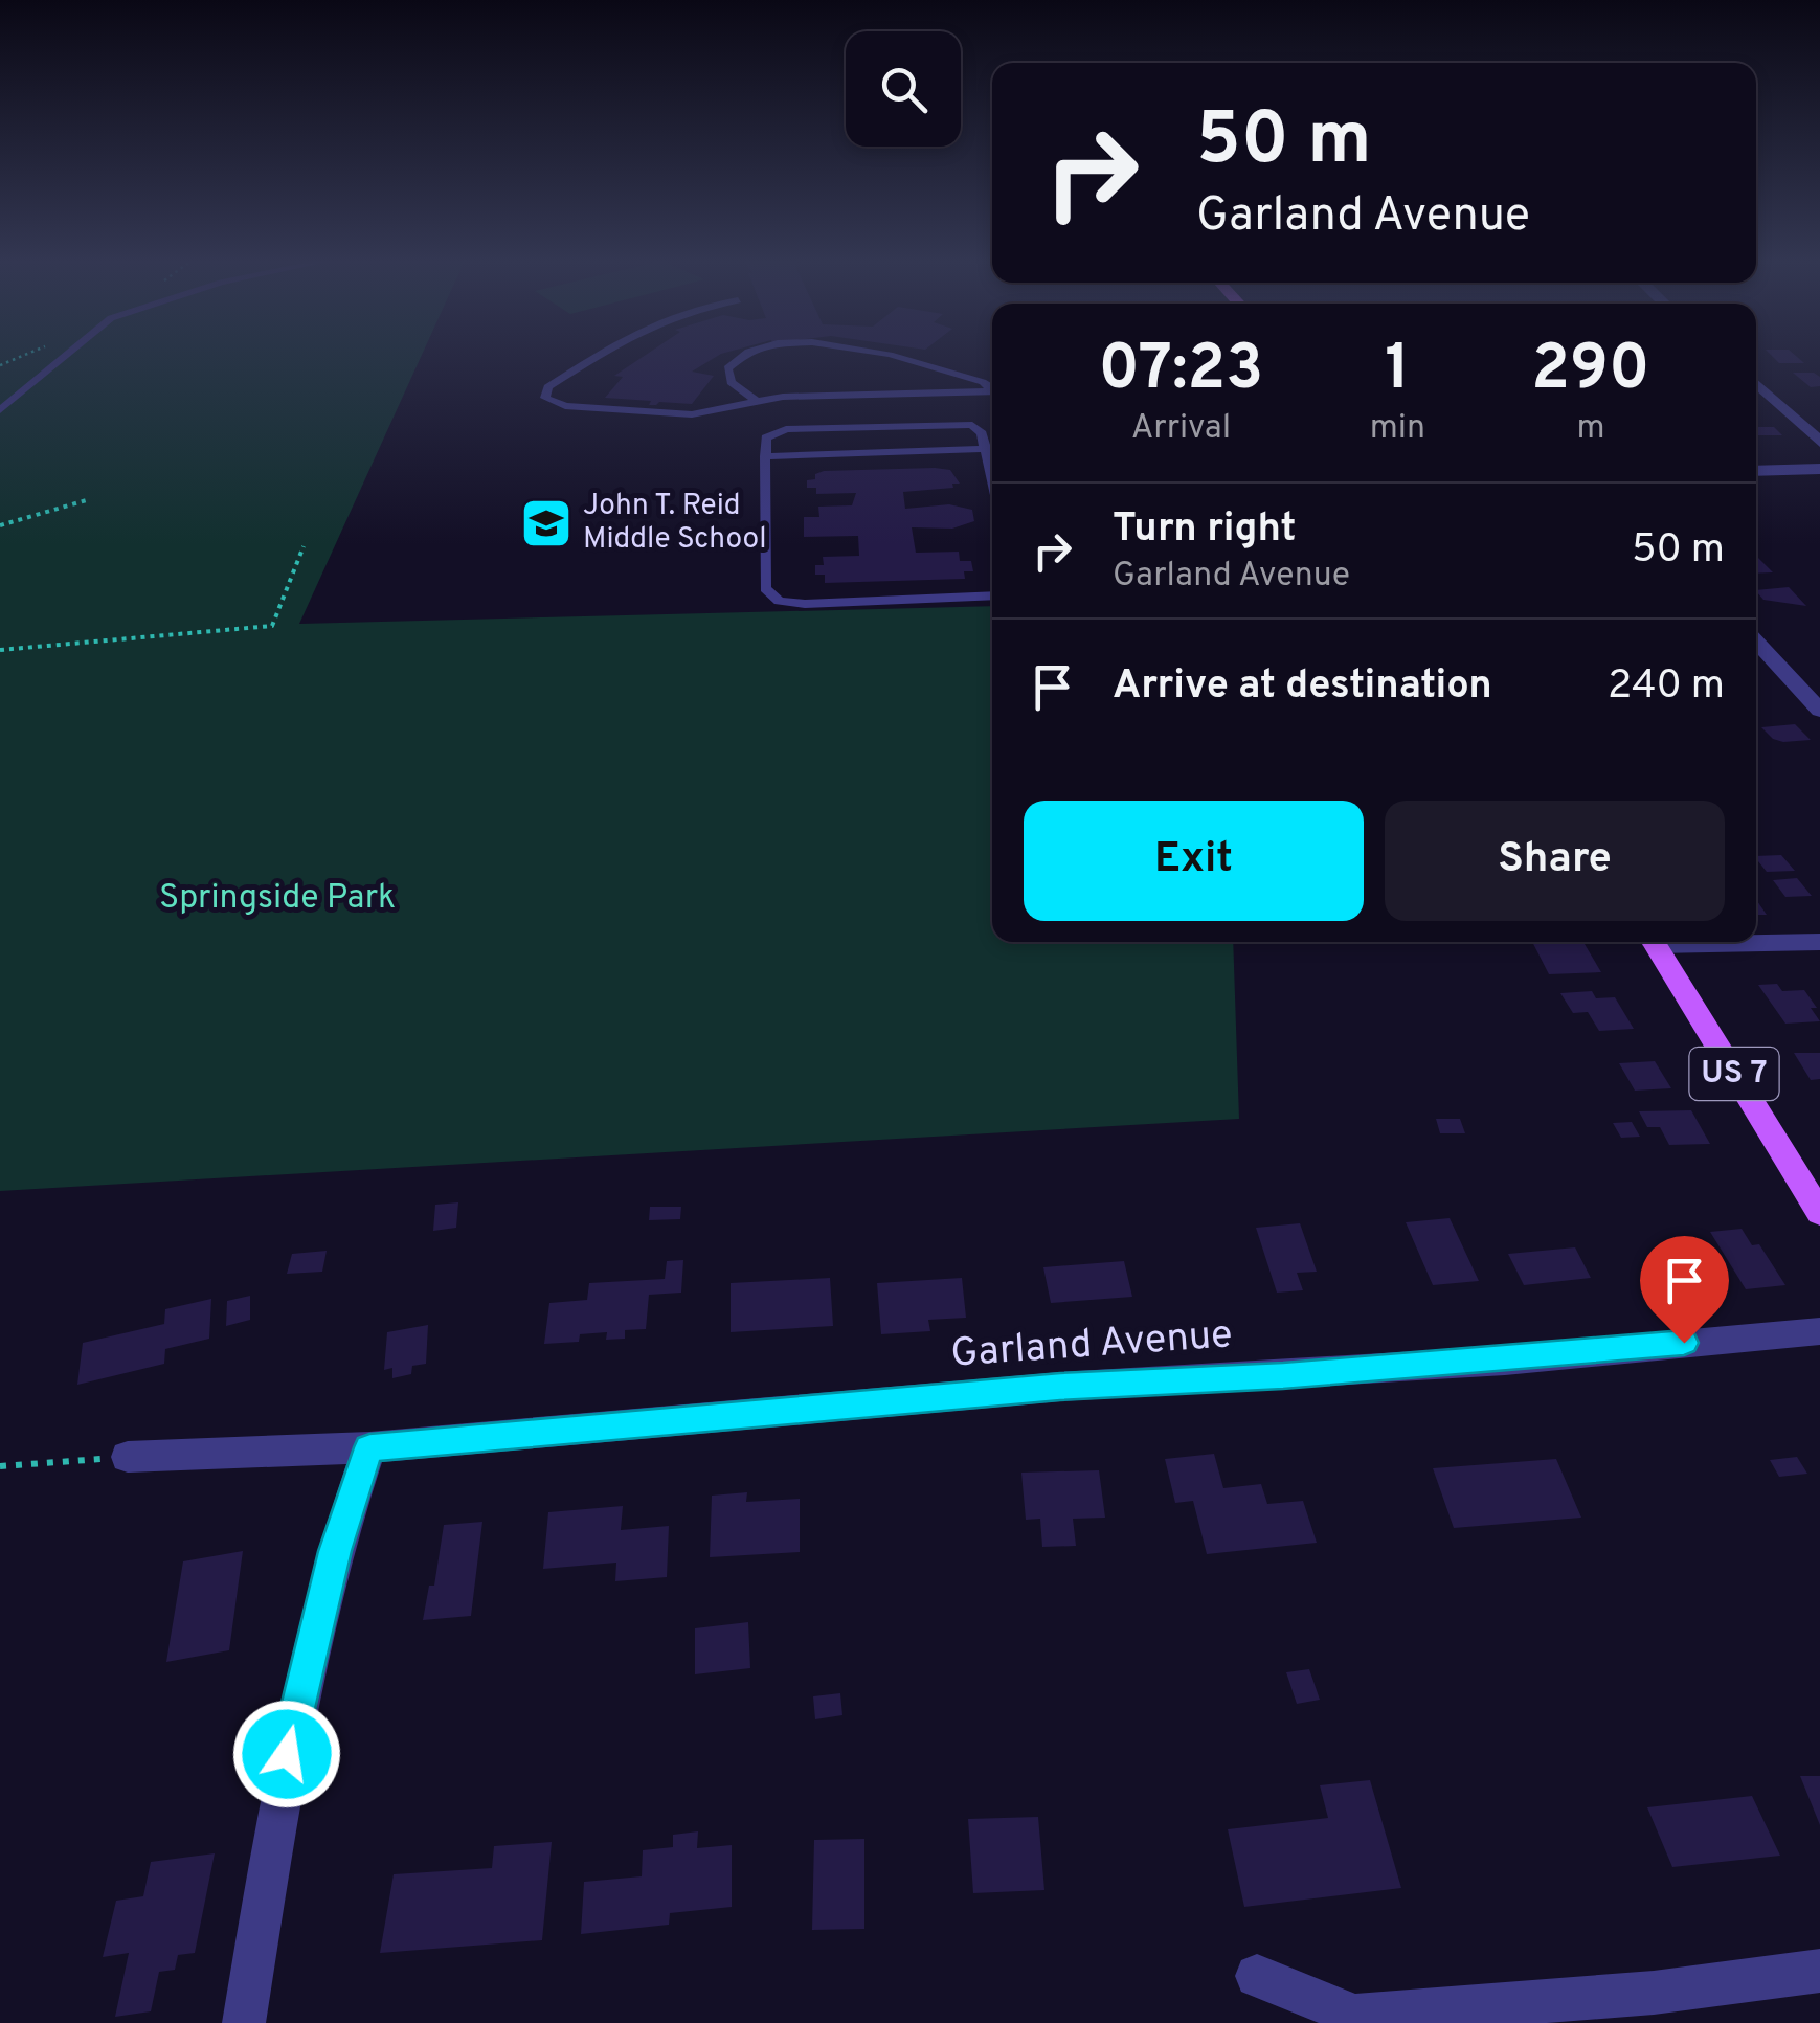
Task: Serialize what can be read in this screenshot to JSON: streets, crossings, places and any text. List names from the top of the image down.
{
  "streets": {
    "main road": ["US 7"],
    "street": ["Garland Avenue"]
  },
  "parks": ["Springside Park"],
  "places": {
    "school or university": ["John T. Reid Middle School"]
  },
  "page": {
    "turn": ["50 m", "Garland Avenue"],
    "eta": [
      "07:23",
      "Arrival",
      "1",
      "min",
      "290",
      "m"
    ],
    "list": [
      {
        "name": "Turn right",
        "note": "Garland Avenue",
        "value": "50 m"
      },
      {
        "name": "Arrive at destination",
        "value": "240 m"
      }
    ],
    "buttons": ["Exit", "Share"]
  }
}
